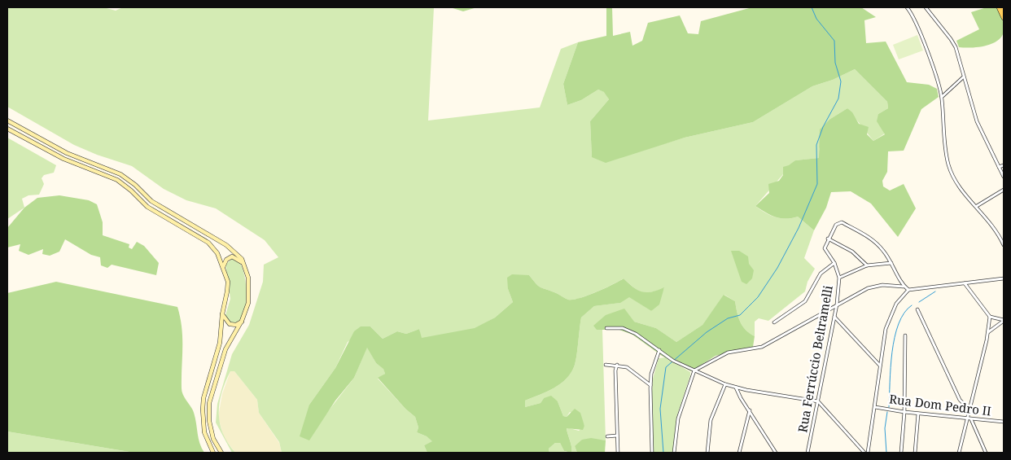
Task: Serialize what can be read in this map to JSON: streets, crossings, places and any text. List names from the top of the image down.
{
  "streets": {
    "street": ["Rua Ferrúccio Beltramelli", "Rua Dom Pedro II"]
  }
}
